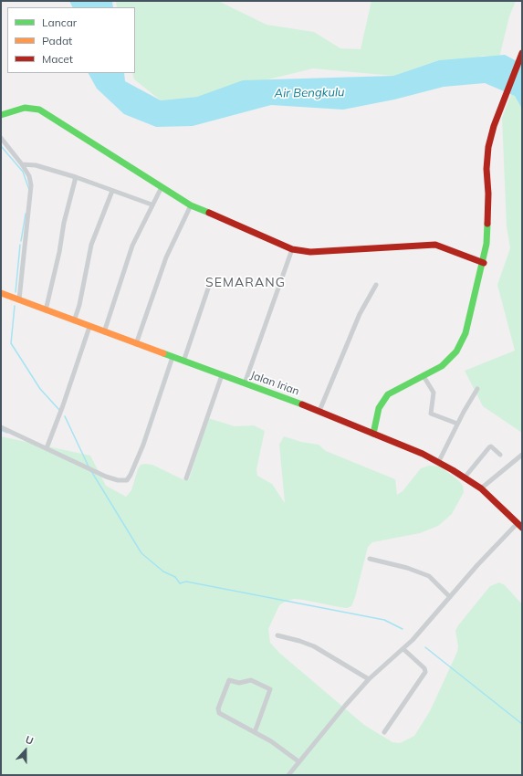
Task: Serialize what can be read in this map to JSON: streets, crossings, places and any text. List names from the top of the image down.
{
  "streets": {
    "street": ["Jalan Irian"]
  },
  "districts": ["SEMARANG"],
  "water": ["Air Bengkulu"],
  "legend": ["Lancar", "Padat", "Macet"],
  "north": "top"
}
